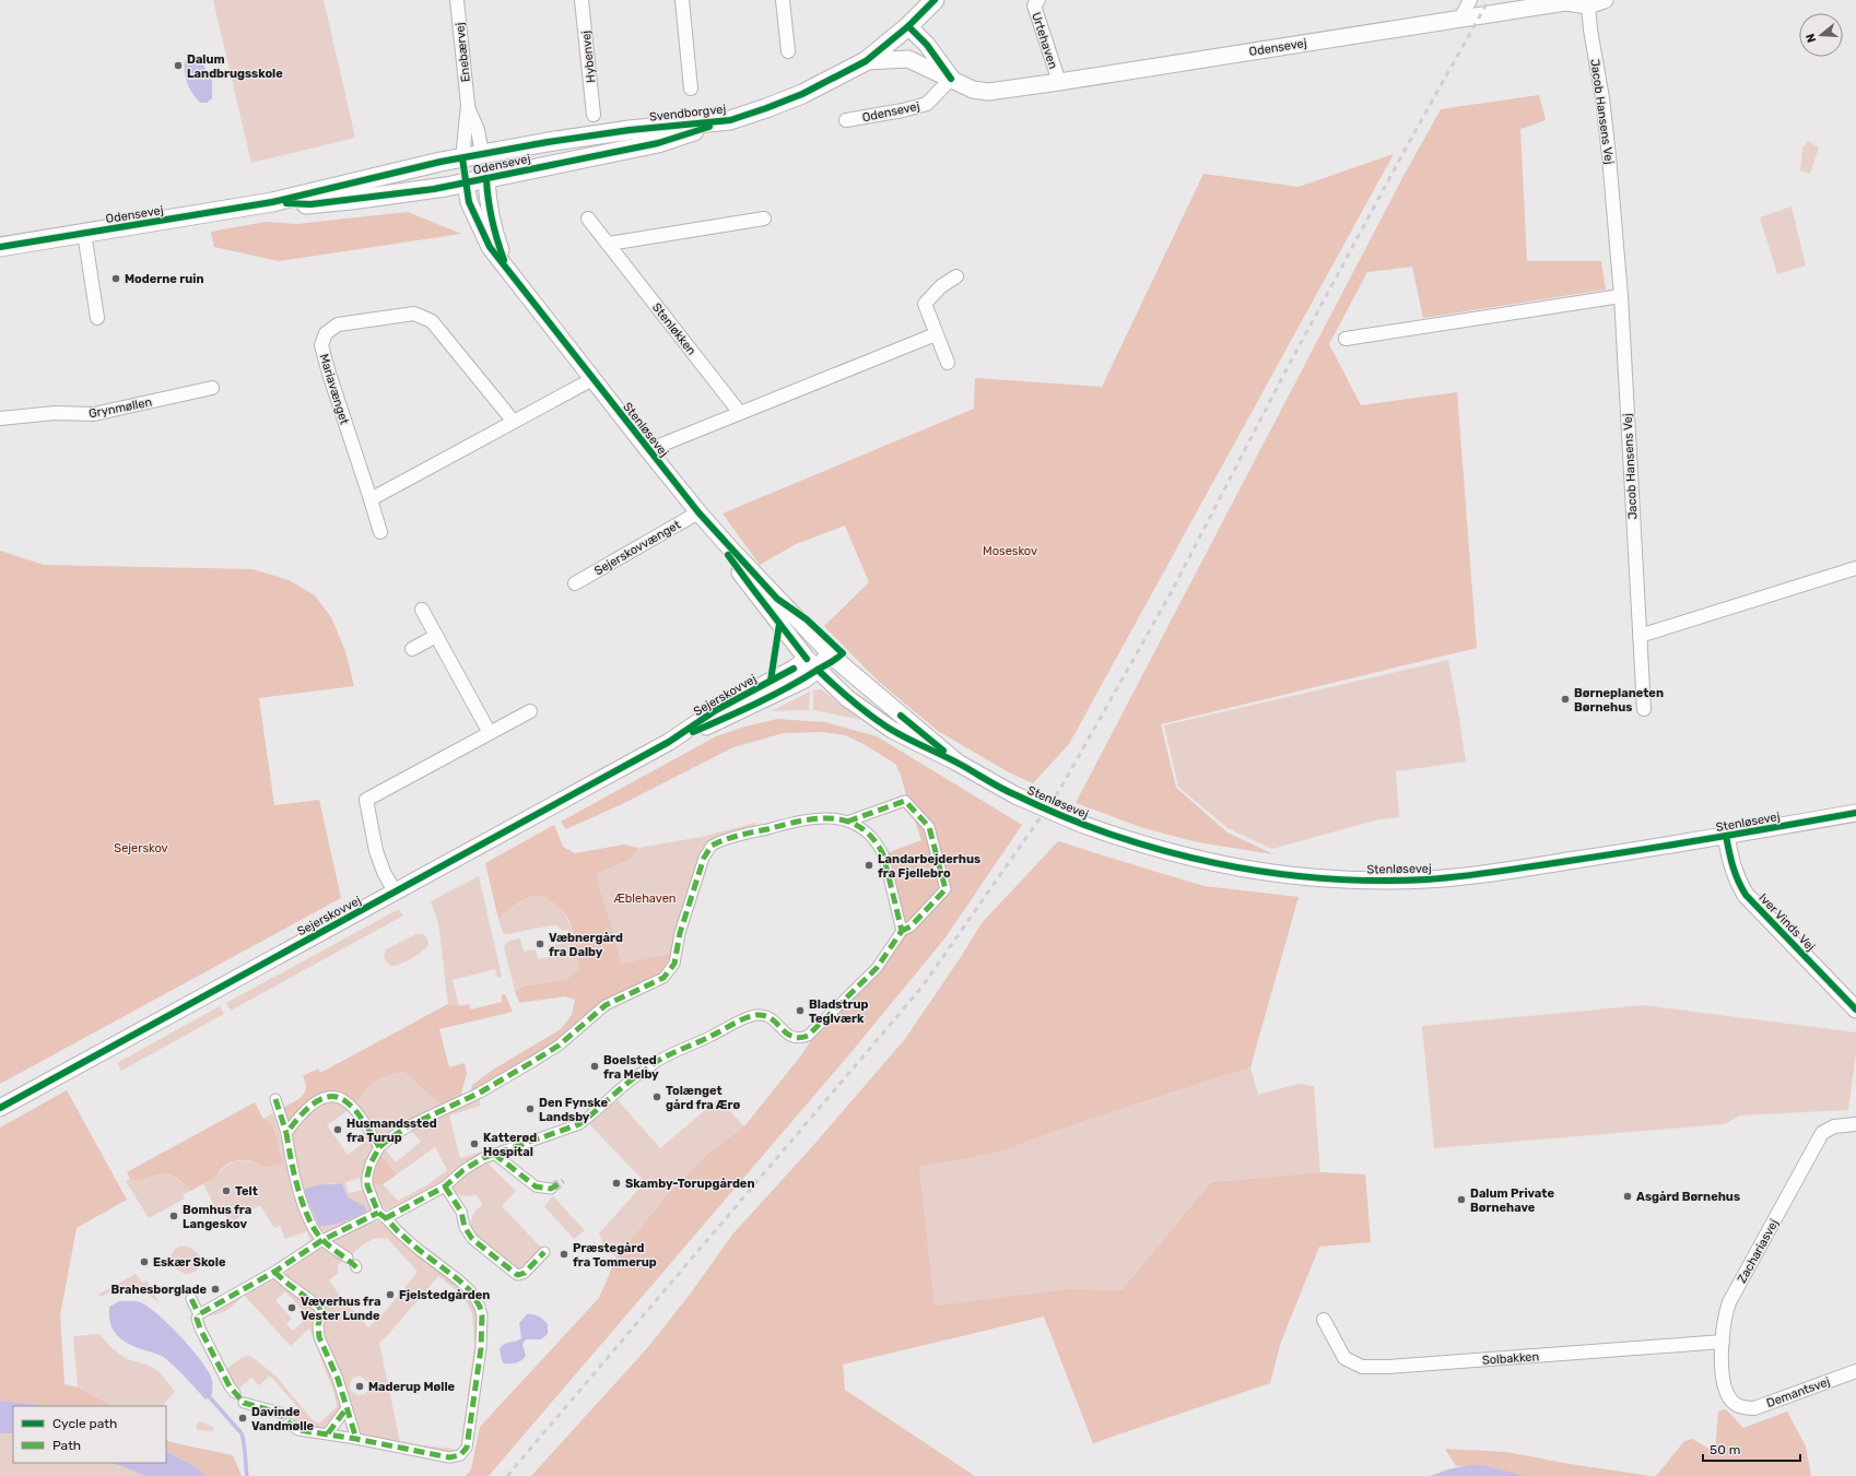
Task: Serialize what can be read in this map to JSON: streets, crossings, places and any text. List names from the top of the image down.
{
  "streets": {
    "main road": ["Odensevej", "Svendborgvej"],
    "street": [
      "Urtehaven",
      "Enebærvej",
      "Hybenvej",
      "Jacob Hansens Vej",
      "Stenløkken",
      "Mariavænget",
      "Grynmøllen",
      "Stenløsevej",
      "Sejerskovvænget",
      "Sejerskovvej",
      "Iver Vinds Vej",
      "Zachariasvej",
      "Solbakken",
      "Demantsvej"
    ]
  },
  "crossings": [
    ["Urtehaven", "Odensevej"],
    ["Odensevej", "Enebærvej"],
    ["Odensevej", "Jacob Hansens Vej"],
    ["Odensevej", "Svendborgvej"],
    ["Odensevej", "Stenløsevej"],
    ["Enebærvej", "Svendborgvej"],
    ["Enebærvej", "Stenløsevej"],
    ["Svendborgvej", "Stenløsevej"],
    ["Stenløsevej", "Sejerskovvænget"],
    ["Stenløsevej", "Sejerskovvej"],
    ["Stenløsevej", "Iver Vinds Vej"],
    ["Zachariasvej", "Solbakken"],
    ["Zachariasvej", "Demantsvej"]
  ],
  "parks": ["Moseskov", "Sejerskov", "Æblehaven"],
  "places": [
    "Dalum Landbrugsskole",
    "Moderne ruin",
    "Børneplaneten Børnehus",
    "Landarbejderhus fra Fjellebro",
    "Væbnergård fra Dalby",
    "Bladstrup Teglværk",
    "Boelsted fra Melby",
    "Tolænget gård fra Ærø",
    "Den Fynske Landsby",
    "Husmandssted fra Turup",
    "Katterød Hospital",
    "Skamby-Torupgården",
    "Telt",
    "Asgård Børnehus",
    "Dalum Private Børnehave",
    "Bomhus fra Langeskov",
    "Præstegård fra Tommerup",
    "Eskær Skole",
    "Brahesborglade",
    "Fjelstedgården",
    "Væverhus fra Vester Lunde",
    "Maderup Mølle",
    "Davinde Vandmølle"
  ],
  "legend": ["Cycle path", "Path"],
  "scale_bar": "50 m",
  "north": "left"
}
